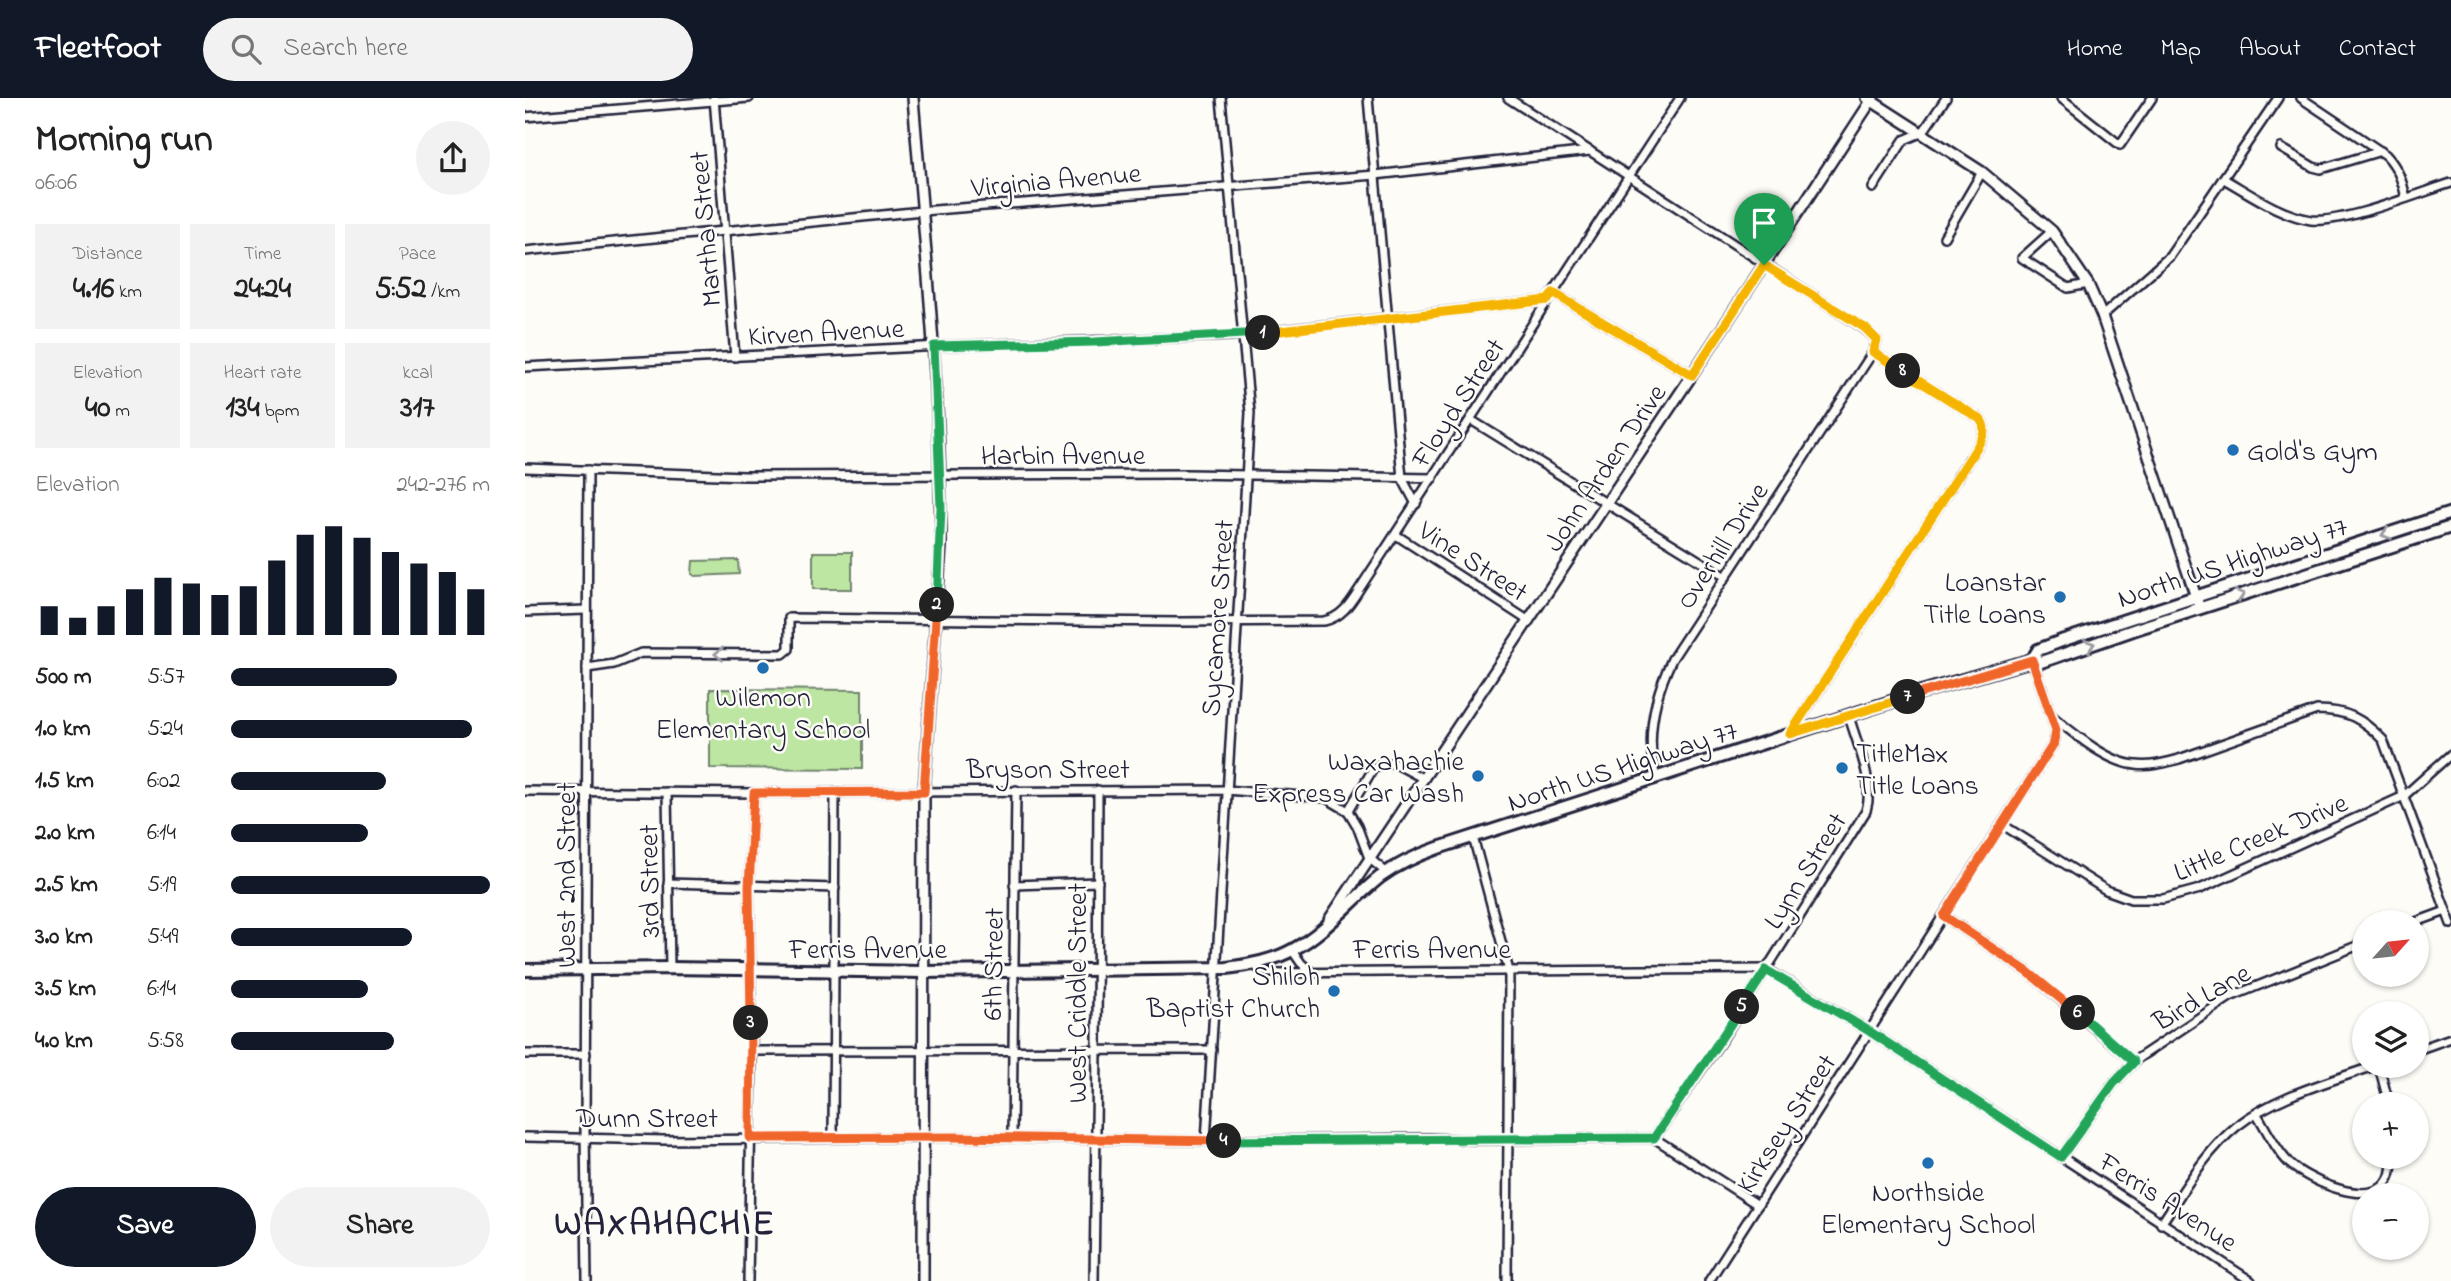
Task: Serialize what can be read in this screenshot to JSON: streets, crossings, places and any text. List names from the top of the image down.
{
  "streets": {
    "main road": ["North US Highway 77", "Ferris Avenue"],
    "street": [
      "Virginia Avenue",
      "Martha Street",
      "Kirven Avenue",
      "Floyd Street",
      "Harbin Avenue",
      "John Arden Drive",
      "Overhill Drive",
      "Vine Street",
      "Sycamore Street",
      "Bryson Street",
      "Little Creek Drive",
      "Lynn Street",
      "West 2nd Street",
      "3rd Street",
      "6th Street",
      "West Criddle Street",
      "Bird Lane",
      "Dunn Street",
      "Kirksey Street"
    ]
  },
  "crossings": [
    ["Virginia Avenue", "Martha Street"],
    ["Virginia Avenue", "Sycamore Street"],
    ["Martha Street", "Kirven Avenue"],
    ["Kirven Avenue", "Floyd Street"],
    ["Kirven Avenue", "Sycamore Street"],
    ["Floyd Street", "Harbin Avenue"],
    ["Floyd Street", "Vine Street"],
    ["Floyd Street", "Sycamore Street"],
    ["Harbin Avenue", "Sycamore Street"],
    ["Harbin Avenue", "West 2nd Street"],
    ["John Arden Drive", "Vine Street"],
    ["Overhill Drive", "North US Highway 77"],
    ["North US Highway 77", "Lynn Street"],
    ["North US Highway 77", "Ferris Avenue"],
    ["North US Highway 77", "Kirksey Street"],
    ["Sycamore Street", "Bryson Street"],
    ["Sycamore Street", "Ferris Avenue"],
    ["Sycamore Street", "Dunn Street"],
    ["Bryson Street", "West 2nd Street"],
    ["Bryson Street", "3rd Street"],
    ["Bryson Street", "6th Street"],
    ["Bryson Street", "West Criddle Street"],
    ["Little Creek Drive", "Kirksey Street"],
    ["Lynn Street", "Ferris Avenue"],
    ["Lynn Street", "Dunn Street"],
    ["West 2nd Street", "Ferris Avenue"],
    ["West 2nd Street", "Dunn Street"],
    ["3rd Street", "Ferris Avenue"],
    ["Ferris Avenue", "6th Street"],
    ["Ferris Avenue", "West Criddle Street"],
    ["Ferris Avenue", "Bird Lane"],
    ["Ferris Avenue", "Kirksey Street"],
    ["6th Street", "Dunn Street"],
    ["West Criddle Street", "Dunn Street"]
  ],
  "districts": ["WAXAHACHIE"],
  "places": [
    "Gold's Gym",
    "Loanstar Title Loans",
    "Wilemon Elementary School",
    "TitleMax Title Loans",
    "Waxahachie Express Car Wash",
    "Shiloh Baptist Church",
    "Northside Elementary School"
  ],
  "north": "top right",
  "page": {
    "header": "Fleetfoot",
    "search": "Search here",
    "nav": [
      "Home",
      "Map",
      "About",
      "Contact"
    ],
    "heading": ["Morning run", "06:06"],
    "stats": [
      ["Distance", "4.16 km"],
      ["Time", "24:24"],
      ["Pace", "5:52 /km"],
      ["Elevation", "40 m"],
      ["Heart rate", "134 bpm"],
      ["kcal", "317"]
    ],
    "pins": [
      "1",
      "8",
      "2",
      "7",
      "5",
      "6",
      "3",
      "4"
    ],
    "chart": ["Elevation", "242–276 m"],
    "list": [
      {
        "name": "500 m",
        "note": "5:57"
      },
      {
        "name": "1.0 km",
        "note": "5:24"
      },
      {
        "name": "1.5 km",
        "note": "6:02"
      },
      {
        "name": "2.0 km",
        "note": "6:14"
      },
      {
        "name": "2.5 km",
        "note": "5:19"
      },
      {
        "name": "3.0 km",
        "note": "5:49"
      },
      {
        "name": "3.5 km",
        "note": "6:14"
      },
      {
        "name": "4.0 km",
        "note": "5:58"
      }
    ],
    "map_buttons": ["+", "−"],
    "buttons": ["Save", "Share"]
  }
}
